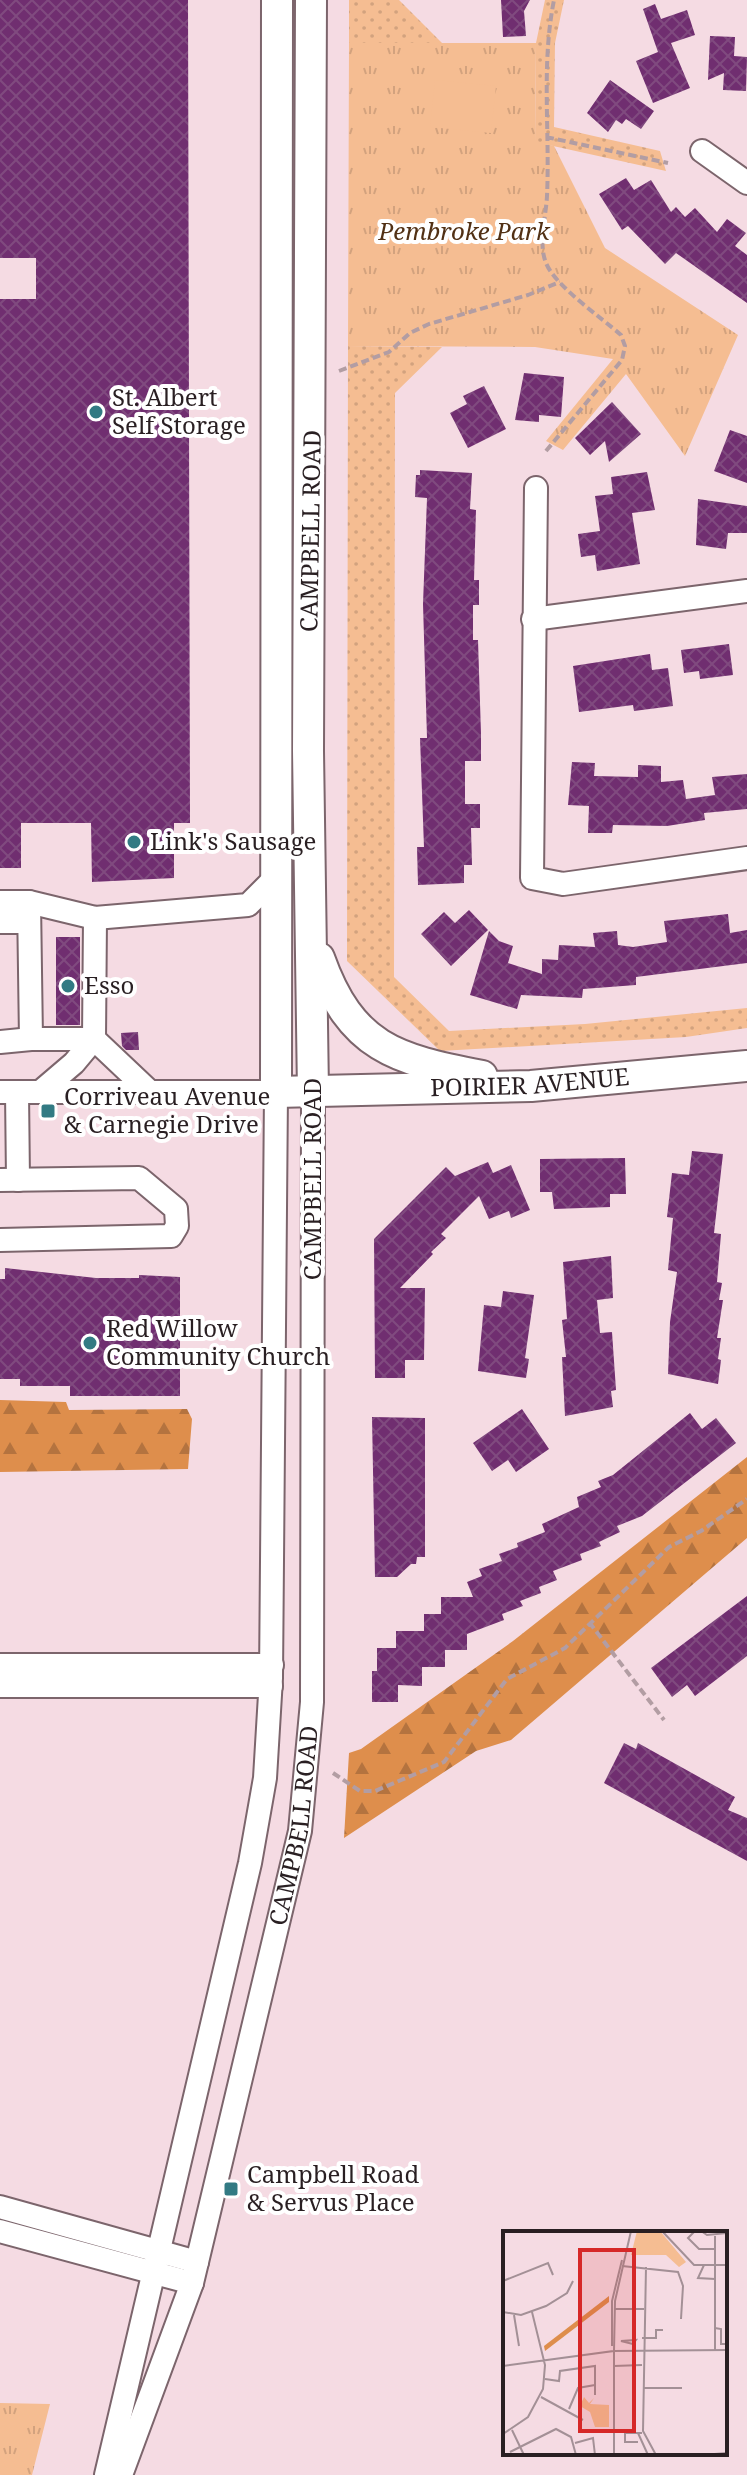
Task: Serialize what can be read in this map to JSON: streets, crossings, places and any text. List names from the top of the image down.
{
  "streets": {
    "main road": ["CAMPBELL ROAD", "POIRIER AVENUE"]
  },
  "crossings": [
    ["CAMPBELL ROAD", "POIRIER AVENUE"]
  ],
  "parks": ["Pembroke Park"],
  "places": {
    "other": [
      "St. Albert Self Storage",
      "Link's Sausage",
      "Esso",
      "Red Willow Community Church"
    ],
    "transit": ["Corriveau Avenue & Carnegie Drive", "Campbell Road & Servus Place"]
  }
}
